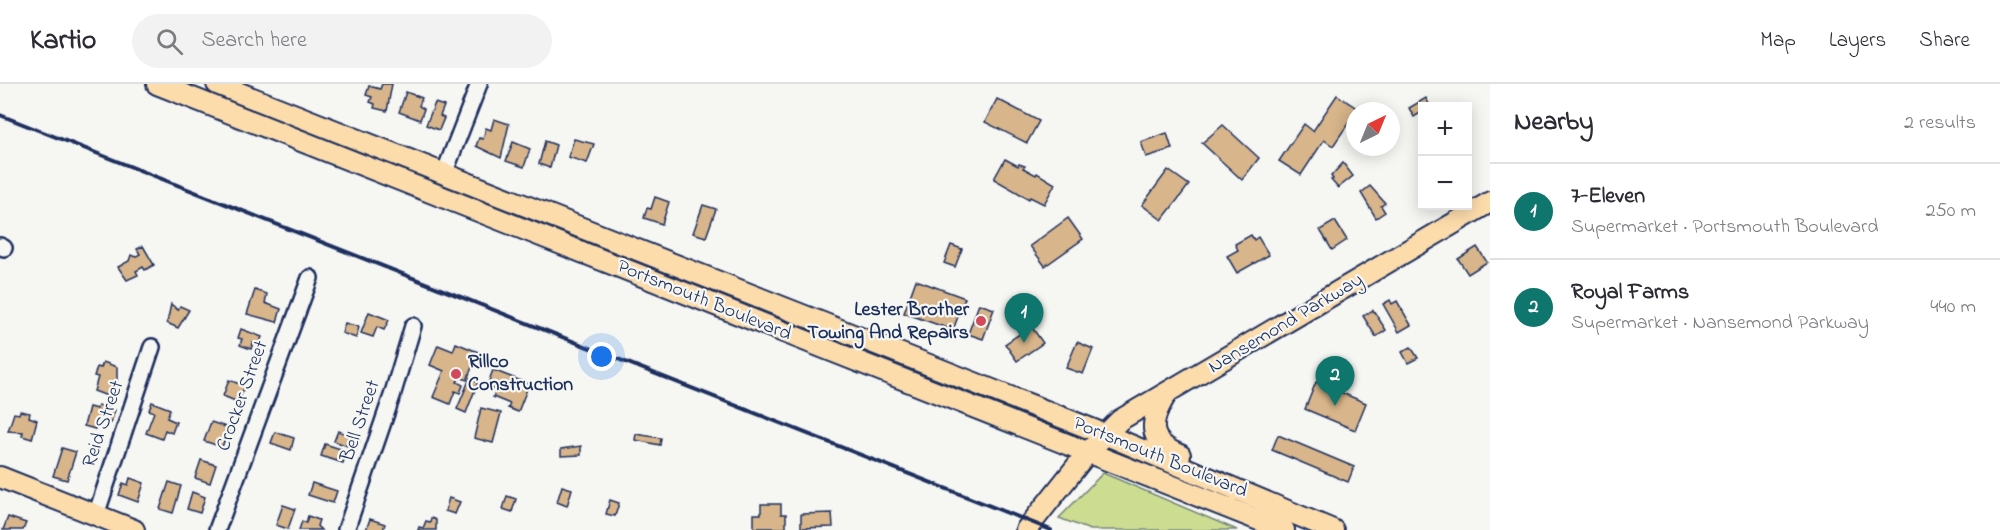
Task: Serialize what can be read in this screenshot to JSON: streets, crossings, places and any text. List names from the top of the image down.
{
  "streets": {
    "main road": ["Portsmouth Boulevard", "Nansemond Parkway"],
    "street": ["Crocker Street", "Bell Street", "Reid Street"]
  },
  "crossings": [
    ["Portsmouth Boulevard", "Nansemond Parkway"]
  ],
  "places": ["Lester Brother Towing And Repairs", "Rillco Construction"],
  "north": "top right",
  "page": {
    "header": "Kartio",
    "search": "Search here",
    "nav": ["Map", "Layers", "Share"],
    "heading": ["Nearby", "2 results"],
    "map_buttons": ["+", "−"],
    "list": [
      {
        "mark": "1",
        "name": "7-Eleven",
        "note": "Supermarket · Portsmouth Boulevard",
        "value": "250 m"
      },
      {
        "mark": "2",
        "name": "Royal Farms",
        "note": "Supermarket · Nansemond Parkway",
        "value": "440 m"
      }
    ],
    "pins": ["1", "2"]
  }
}
